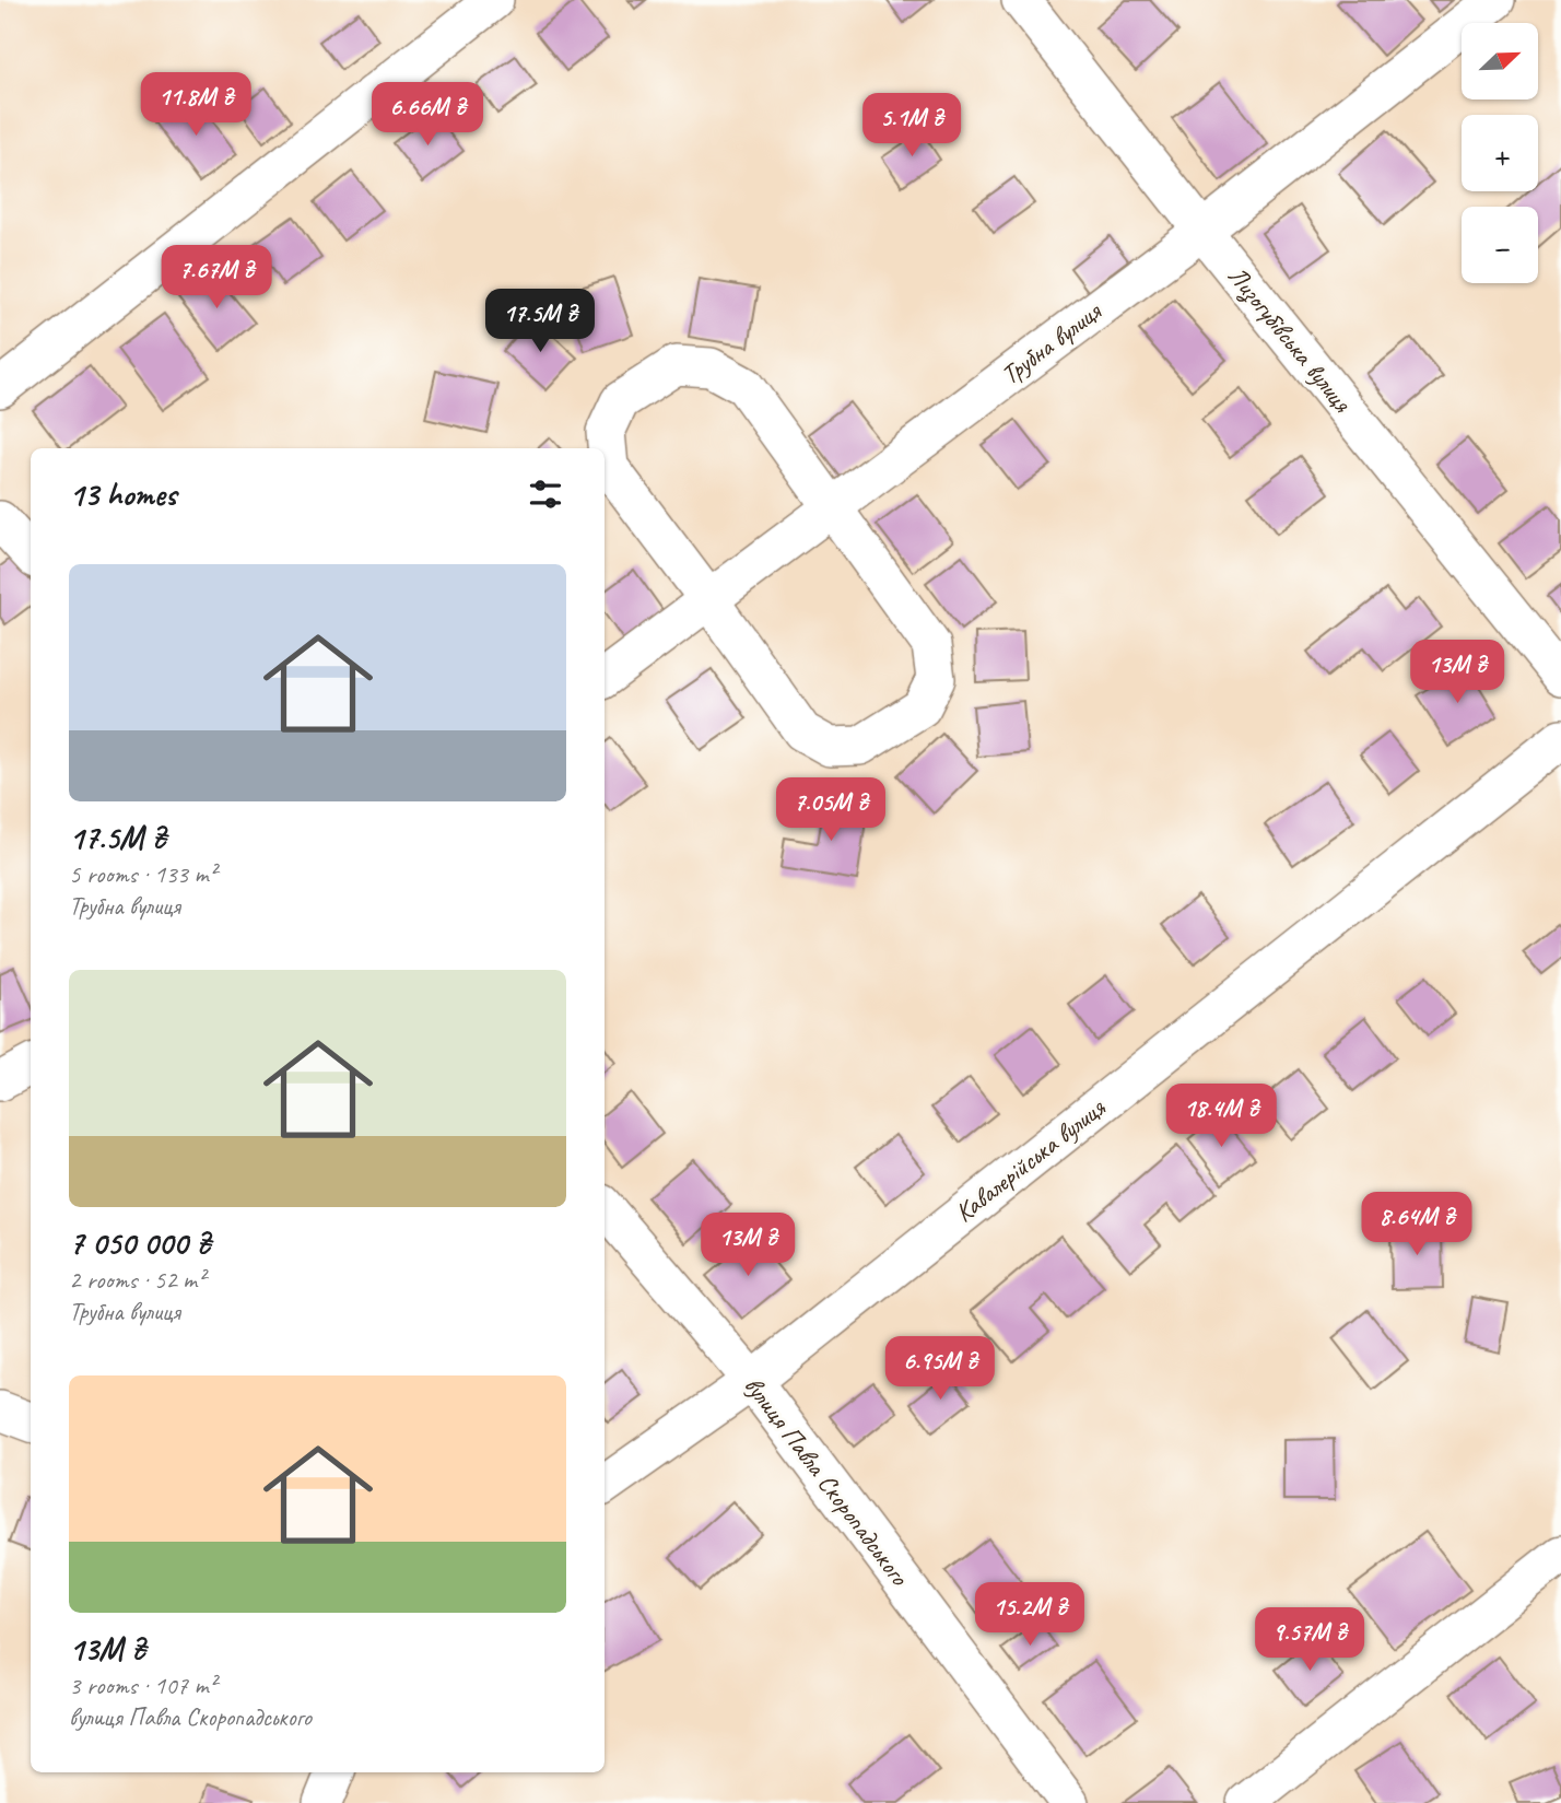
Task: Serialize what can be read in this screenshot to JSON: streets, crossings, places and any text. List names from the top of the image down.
{
  "streets": {
    "street": [
      "Лизогубівська вулиця",
      "Трубна вулиця",
      "Кавалерійська вулиця",
      "вулиця Павла Скоропадського"
    ]
  },
  "crossings": [
    ["Лизогубівська вулиця", "Трубна вулиця"],
    ["Кавалерійська вулиця", "вулиця Павла Скоропадського"]
  ],
  "north": "top right",
  "page": {
    "map_buttons": ["+", "−"],
    "price": [
      "11.8M ₴",
      "6.66M ₴",
      "5.1M ₴",
      "7.67M ₴",
      "17.5M ₴",
      "13M ₴",
      "7.05M ₴",
      "18.4M ₴",
      "8.64M ₴",
      "13M ₴",
      "6.95M ₴",
      "15.2M ₴",
      "9.57M ₴"
    ],
    "heading": "13 homes",
    "list": [
      {
        "name": "17.5M ₴",
        "note": "5 rooms · 133 m² · Трубна вулиця"
      },
      {
        "name": "7 050 000 ₴",
        "note": "2 rooms · 52 m² · Трубна вулиця"
      },
      {
        "name": "13M ₴",
        "note": "3 rooms · 107 m² · вулиця Павла Скоропадського"
      }
    ]
  }
}
